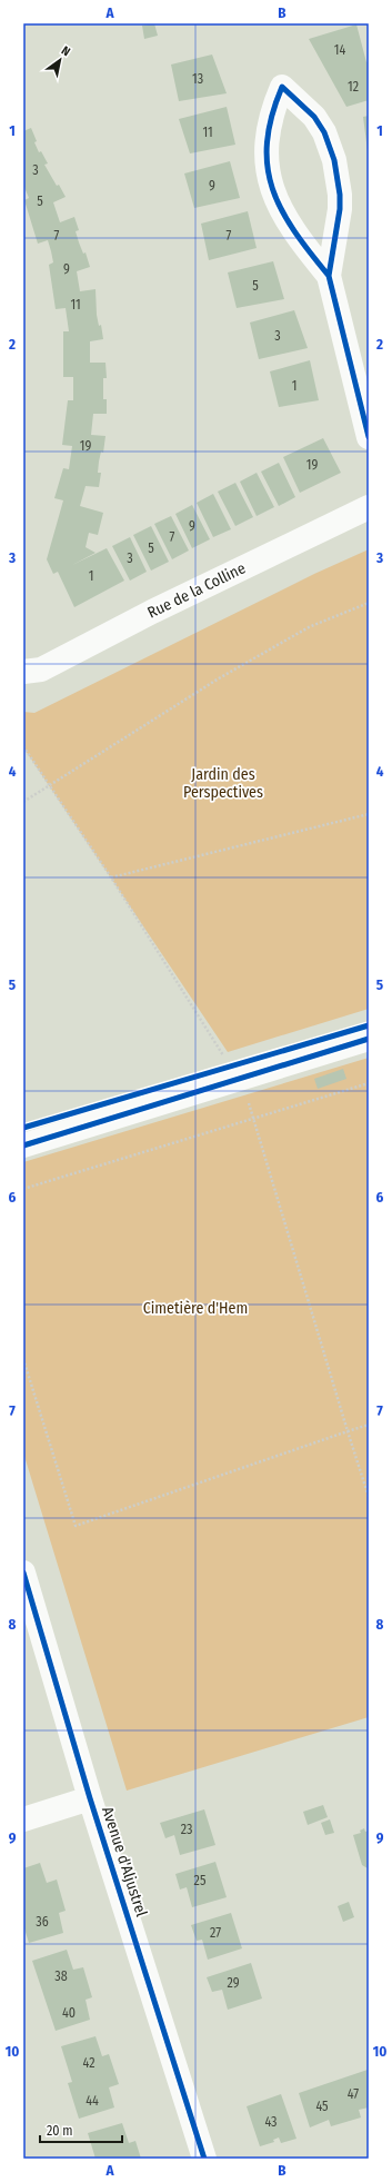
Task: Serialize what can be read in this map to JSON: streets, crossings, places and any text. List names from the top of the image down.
{
  "streets": {
    "street": ["Rue de la Colline", "Avenue d'Aljustrel"]
  },
  "parks": ["Jardin des Perspectives", "Cimetière d'Hem"],
  "house_numbers": [
    "14",
    "13",
    "12",
    "11",
    "3",
    "9",
    "5",
    "7",
    "7",
    "9",
    "5",
    "11",
    "3",
    "1",
    "19",
    "19",
    "9",
    "7",
    "5",
    "3",
    "1",
    "23",
    "25",
    "36",
    "27",
    "38",
    "29",
    "40",
    "42",
    "47",
    "44",
    "45",
    "43"
  ],
  "scale_bar": "20 m",
  "north": "top right",
  "grid": {
    "columns": ["A", "B"],
    "rows": [
      "1",
      "2",
      "3",
      "4",
      "5",
      "6",
      "7",
      "8",
      "9",
      "10"
    ]
  }
}
